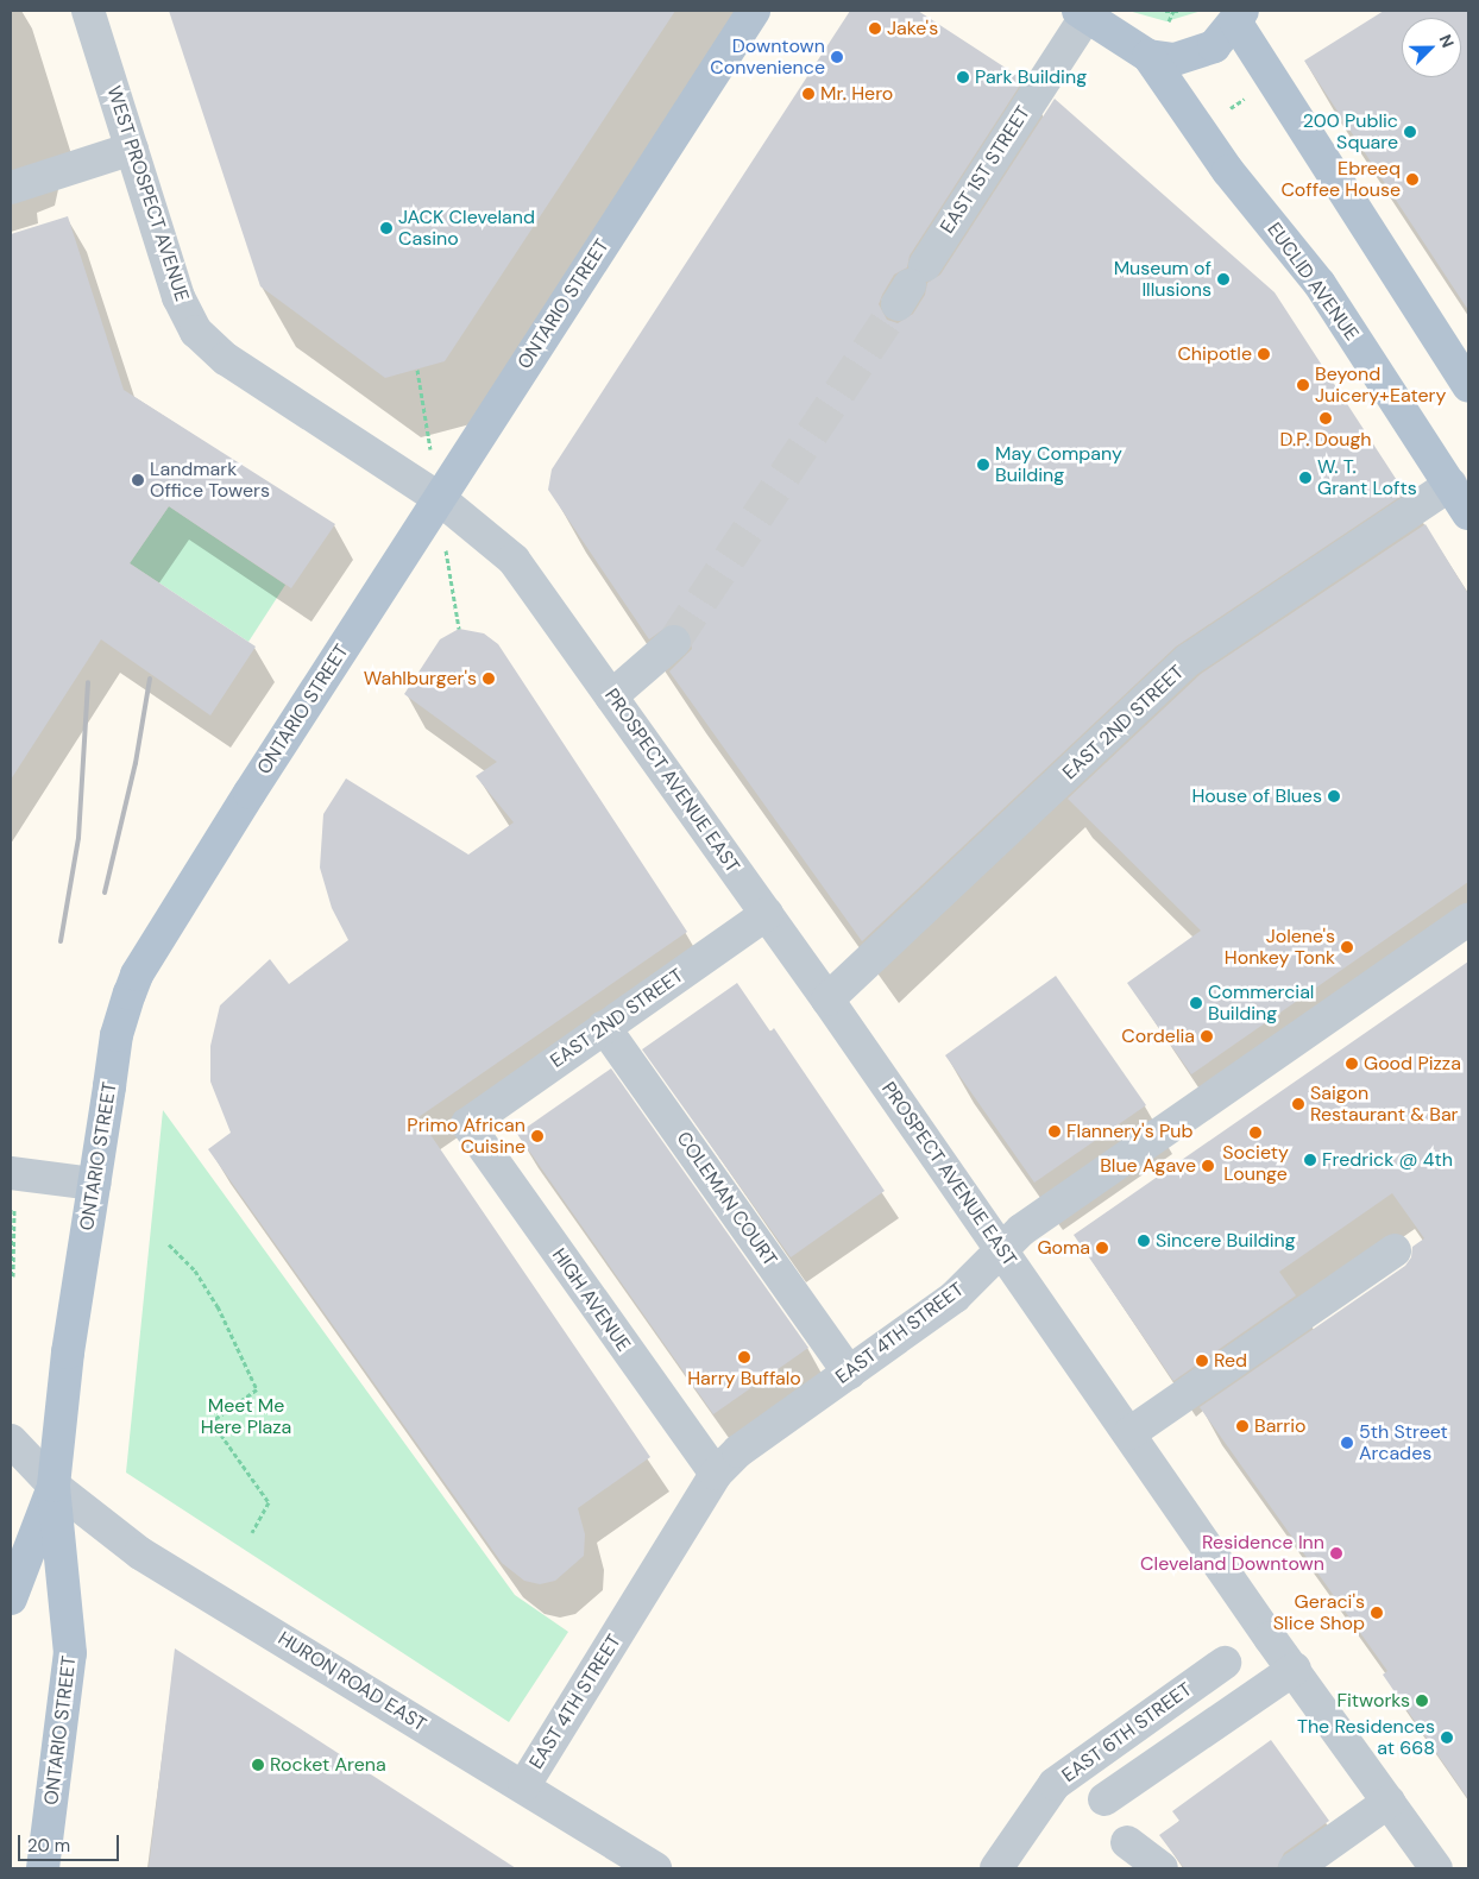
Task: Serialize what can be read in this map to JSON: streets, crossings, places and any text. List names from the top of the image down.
{
  "streets": {
    "main road": ["EUCLID AVENUE", "ONTARIO STREET"],
    "street": [
      "EAST 1ST STREET",
      "WEST PROSPECT AVENUE",
      "EAST 2ND STREET",
      "PROSPECT AVENUE EAST",
      "COLEMAN COURT",
      "HIGH AVENUE",
      "EAST 4TH STREET",
      "HURON ROAD EAST",
      "EAST 6TH STREET"
    ]
  },
  "crossings": [
    ["WEST PROSPECT AVENUE", "ONTARIO STREET"],
    ["WEST PROSPECT AVENUE", "PROSPECT AVENUE EAST"],
    ["EUCLID AVENUE", "EAST 2ND STREET"],
    ["ONTARIO STREET", "PROSPECT AVENUE EAST"],
    ["ONTARIO STREET", "HURON ROAD EAST"],
    ["EAST 2ND STREET", "PROSPECT AVENUE EAST"],
    ["EAST 2ND STREET", "COLEMAN COURT"],
    ["EAST 2ND STREET", "HIGH AVENUE"],
    ["PROSPECT AVENUE EAST", "EAST 4TH STREET"],
    ["COLEMAN COURT", "EAST 4TH STREET"],
    ["HIGH AVENUE", "EAST 4TH STREET"],
    ["EAST 4TH STREET", "HURON ROAD EAST"]
  ],
  "parks": ["Meet Me Here Plaza"],
  "places": [
    "Jake's",
    "Downtown Convenience",
    "Park Building",
    "Mr. Hero",
    "200 Public Square",
    "Ebreeq Coffee House",
    "JACK Cleveland Casino",
    "Museum of Illusions",
    "Chipotle",
    "Beyond Juicery+Eatery",
    "D.P. Dough",
    "May Company Building",
    "W. T. Grant Lofts",
    "Landmark Office Towers",
    "Wahlburger's",
    "House of Blues",
    "Jolene's Honkey Tonk",
    "Commercial Building",
    "Cordelia",
    "Good Pizza",
    "Saigon Restaurant & Bar",
    "Flannery's Pub",
    "Society Lounge",
    "Primo African Cuisine",
    "Fredrick @ 4th",
    "Blue Agave",
    "Sincere Building",
    "Goma",
    "Harry Buffalo",
    "Red",
    "Barrio",
    "5th Street Arcades",
    "Residence Inn Cleveland Downtown",
    "Geraci's Slice Shop",
    "Fitworks",
    "The Residences at 668",
    "Rocket Arena"
  ],
  "scale_bar": "20 m",
  "north": "top right"
}
